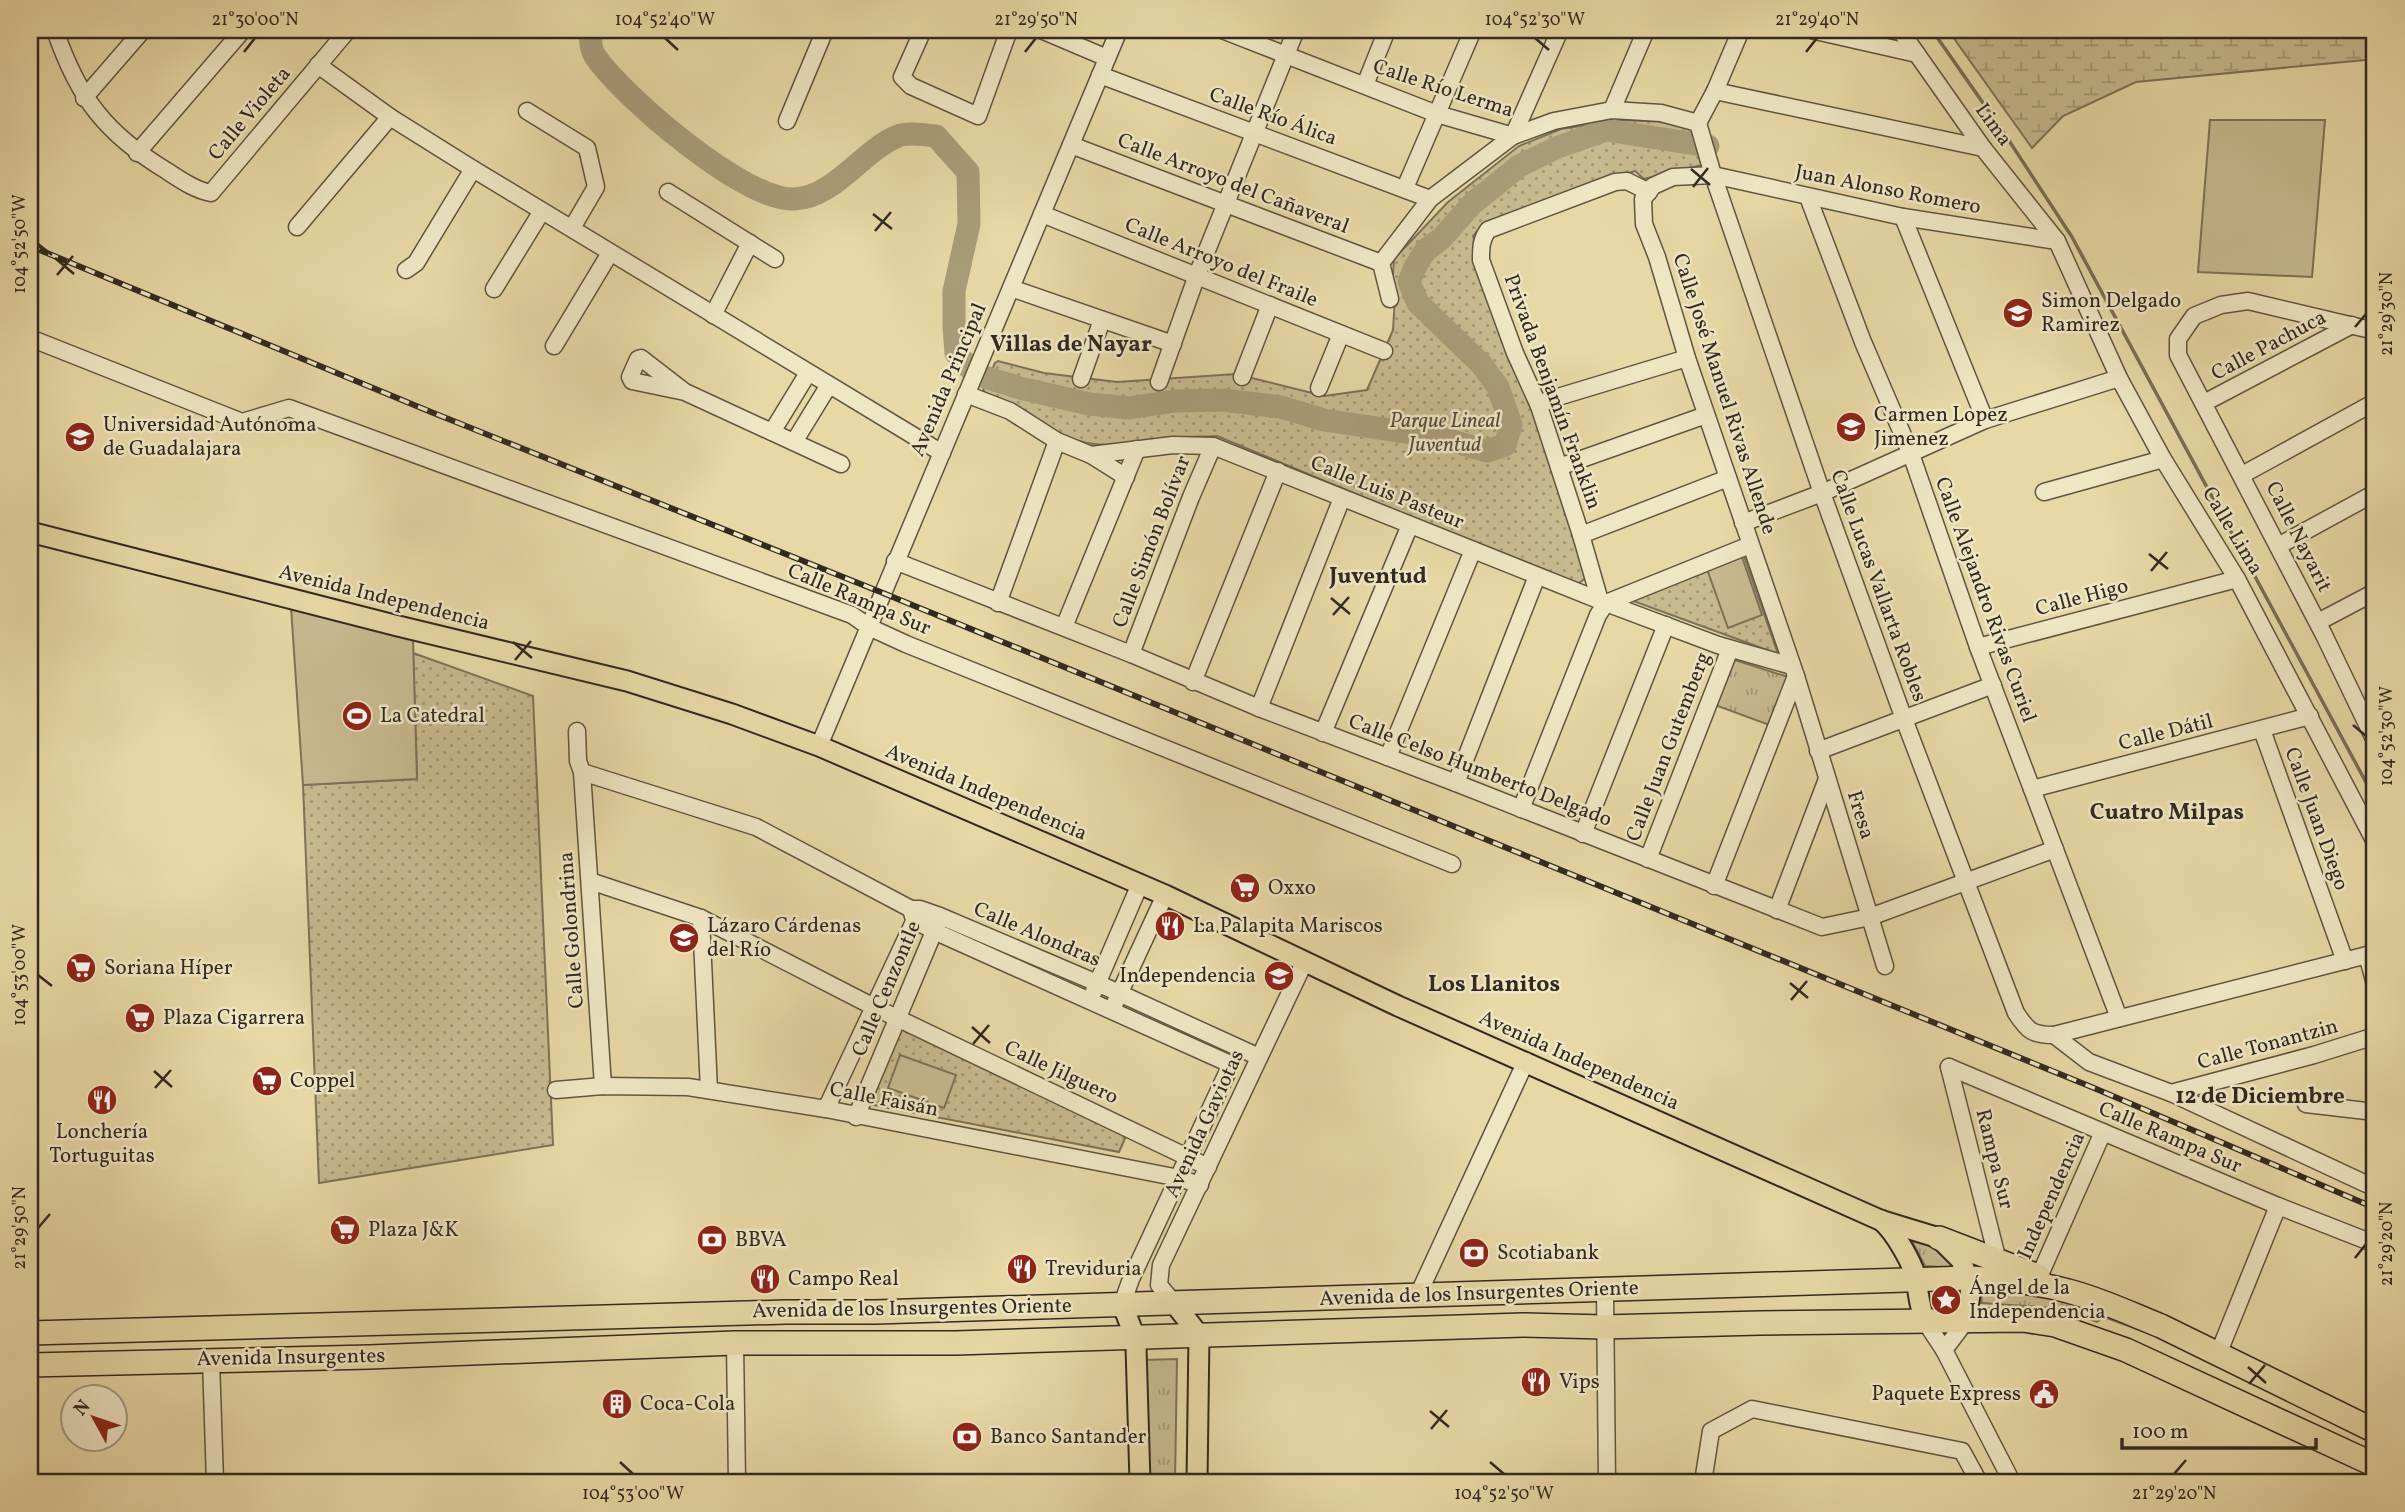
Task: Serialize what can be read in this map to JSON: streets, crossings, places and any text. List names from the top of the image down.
{
  "streets": {
    "highway": ["Avenida de los Insurgentes Oriente", "Avenida Insurgentes"],
    "main road": ["Avenida Independencia"],
    "street": [
      "Calle Río Lerma",
      "Calle Violeta",
      "Calle Río Álica",
      "Lima",
      "Calle Arroyo del Cañaveral",
      "Juan Alonso Romero",
      "Calle Arroyo del Fraile",
      "Calle Pachuca",
      "Avenida Principal",
      "Privada Benjamín Franklin",
      "Calle José Manuel Rivas Allende",
      "Calle Luis Pasteur",
      "Calle Lima",
      "Calle Nayarit",
      "Calle Simón Bolívar",
      "Calle Lucas Vallarta Robles",
      "Calle Higo",
      "Calle Rampa Sur",
      "Calle Alejandro Rivas Curiel",
      "Calle Dátil",
      "Calle Juan Gutemberg",
      "Calle Celso Humberto Delgado",
      "Fresa",
      "Calle Juan Diego",
      "Calle Golondrina",
      "Calle Alondras",
      "Calle Cenzontle",
      "Calle Tonantzin",
      "Calle Jilguero",
      "Calle Faisán",
      "Avenida Gaviotas",
      "Rampa Sur",
      "Independencia"
    ]
  },
  "crossings": [
    ["Calle Río Lerma", "Calle Lucas Vallarta Robles"],
    ["Calle Río Álica", "Avenida Principal"],
    ["Lima", "Juan Alonso Romero"],
    ["Lima", "Calle Lima"],
    ["Calle Arroyo del Cañaveral", "Avenida Principal"],
    ["Juan Alonso Romero", "Calle Lima"],
    ["Juan Alonso Romero", "Calle Lucas Vallarta Robles"],
    ["Juan Alonso Romero", "Calle Alejandro Rivas Curiel"],
    ["Calle Arroyo del Fraile", "Avenida Principal"],
    ["Calle Pachuca", "Calle Nayarit"],
    ["Avenida Principal", "Avenida Independencia"],
    ["Avenida Principal", "Calle Rampa Sur"],
    ["Avenida Principal", "Calle Celso Humberto Delgado"],
    ["Privada Benjamín Franklin", "Calle José Manuel Rivas Allende"],
    ["Privada Benjamín Franklin", "Calle Luis Pasteur"],
    ["Calle José Manuel Rivas Allende", "Calle Luis Pasteur"],
    ["Calle José Manuel Rivas Allende", "Fresa"],
    ["Calle Luis Pasteur", "Calle Simón Bolívar"],
    ["Calle Luis Pasteur", "Calle Juan Gutemberg"],
    ["Calle Luis Pasteur", "Fresa"],
    ["Calle Lima", "Calle Higo"],
    ["Calle Lima", "Calle Dátil"],
    ["Calle Simón Bolívar", "Calle Celso Humberto Delgado"],
    ["Calle Lucas Vallarta Robles", "Calle Celso Humberto Delgado"],
    ["Calle Lucas Vallarta Robles", "Calle Tonantzin"],
    ["Avenida Independencia", "Avenida Gaviotas"],
    ["Avenida Independencia", "Avenida de los Insurgentes Oriente"],
    ["Calle Higo", "Calle Alejandro Rivas Curiel"],
    ["Calle Rampa Sur", "Rampa Sur"],
    ["Calle Rampa Sur", "Independencia"],
    ["Calle Alejandro Rivas Curiel", "Calle Dátil"],
    ["Calle Alejandro Rivas Curiel", "Calle Celso Humberto Delgado"],
    ["Calle Dátil", "Calle Juan Diego"],
    ["Calle Juan Gutemberg", "Calle Celso Humberto Delgado"],
    ["Calle Celso Humberto Delgado", "Fresa"],
    ["Calle Golondrina", "Calle Alondras"],
    ["Calle Golondrina", "Calle Jilguero"],
    ["Calle Golondrina", "Calle Faisán"],
    ["Calle Alondras", "Calle Cenzontle"],
    ["Calle Alondras", "Avenida Gaviotas"],
    ["Calle Cenzontle", "Calle Jilguero"],
    ["Calle Cenzontle", "Calle Faisán"],
    ["Calle Jilguero", "Avenida Gaviotas"],
    ["Calle Faisán", "Avenida Gaviotas"],
    ["Avenida Gaviotas", "Avenida de los Insurgentes Oriente"],
    ["Avenida de los Insurgentes Oriente", "Avenida Insurgentes"]
  ],
  "districts": [
    "Villas de Nayar",
    "Juventud",
    "Cuatro Milpas",
    "Los Llanitos",
    "12 de Diciembre"
  ],
  "parks": ["Parque Lineal Juventud"],
  "places": {
    "school or university": [
      "Simon Delgado Ramirez",
      "Carmen Lopez Jimenez",
      "Universidad Autónoma de Guadalajara",
      "Lázaro Cárdenas del Río",
      "Independencia"
    ],
    "sports": ["La Catedral"],
    "supermarket": [
      "Oxxo",
      "Soriana Híper",
      "Plaza Cigarrera",
      "Coppel",
      "Plaza J&K"
    ],
    "restaurant": [
      "La Palapita Mariscos",
      "Lonchería Tortuguitas",
      "Treviduria",
      "Campo Real",
      "Vips"
    ],
    "bank": ["BBVA", "Scotiabank", "Banco Santander"],
    "place": ["Ángel de la Independencia"],
    "public building": ["Paquete Express"],
    "building": ["Coca-Cola"]
  },
  "scale_bar": "100 m",
  "north": "top left",
  "coordinates": [
    "21°30'00\"N",
    "104°52'40\"W",
    "21°29'50\"N",
    "104°52'30\"W",
    "21°29'40\"N",
    "104°52'50\"W",
    "21°29'30\"N",
    "104°53'00\"W",
    "21°29'20\"N"
  ]
}
